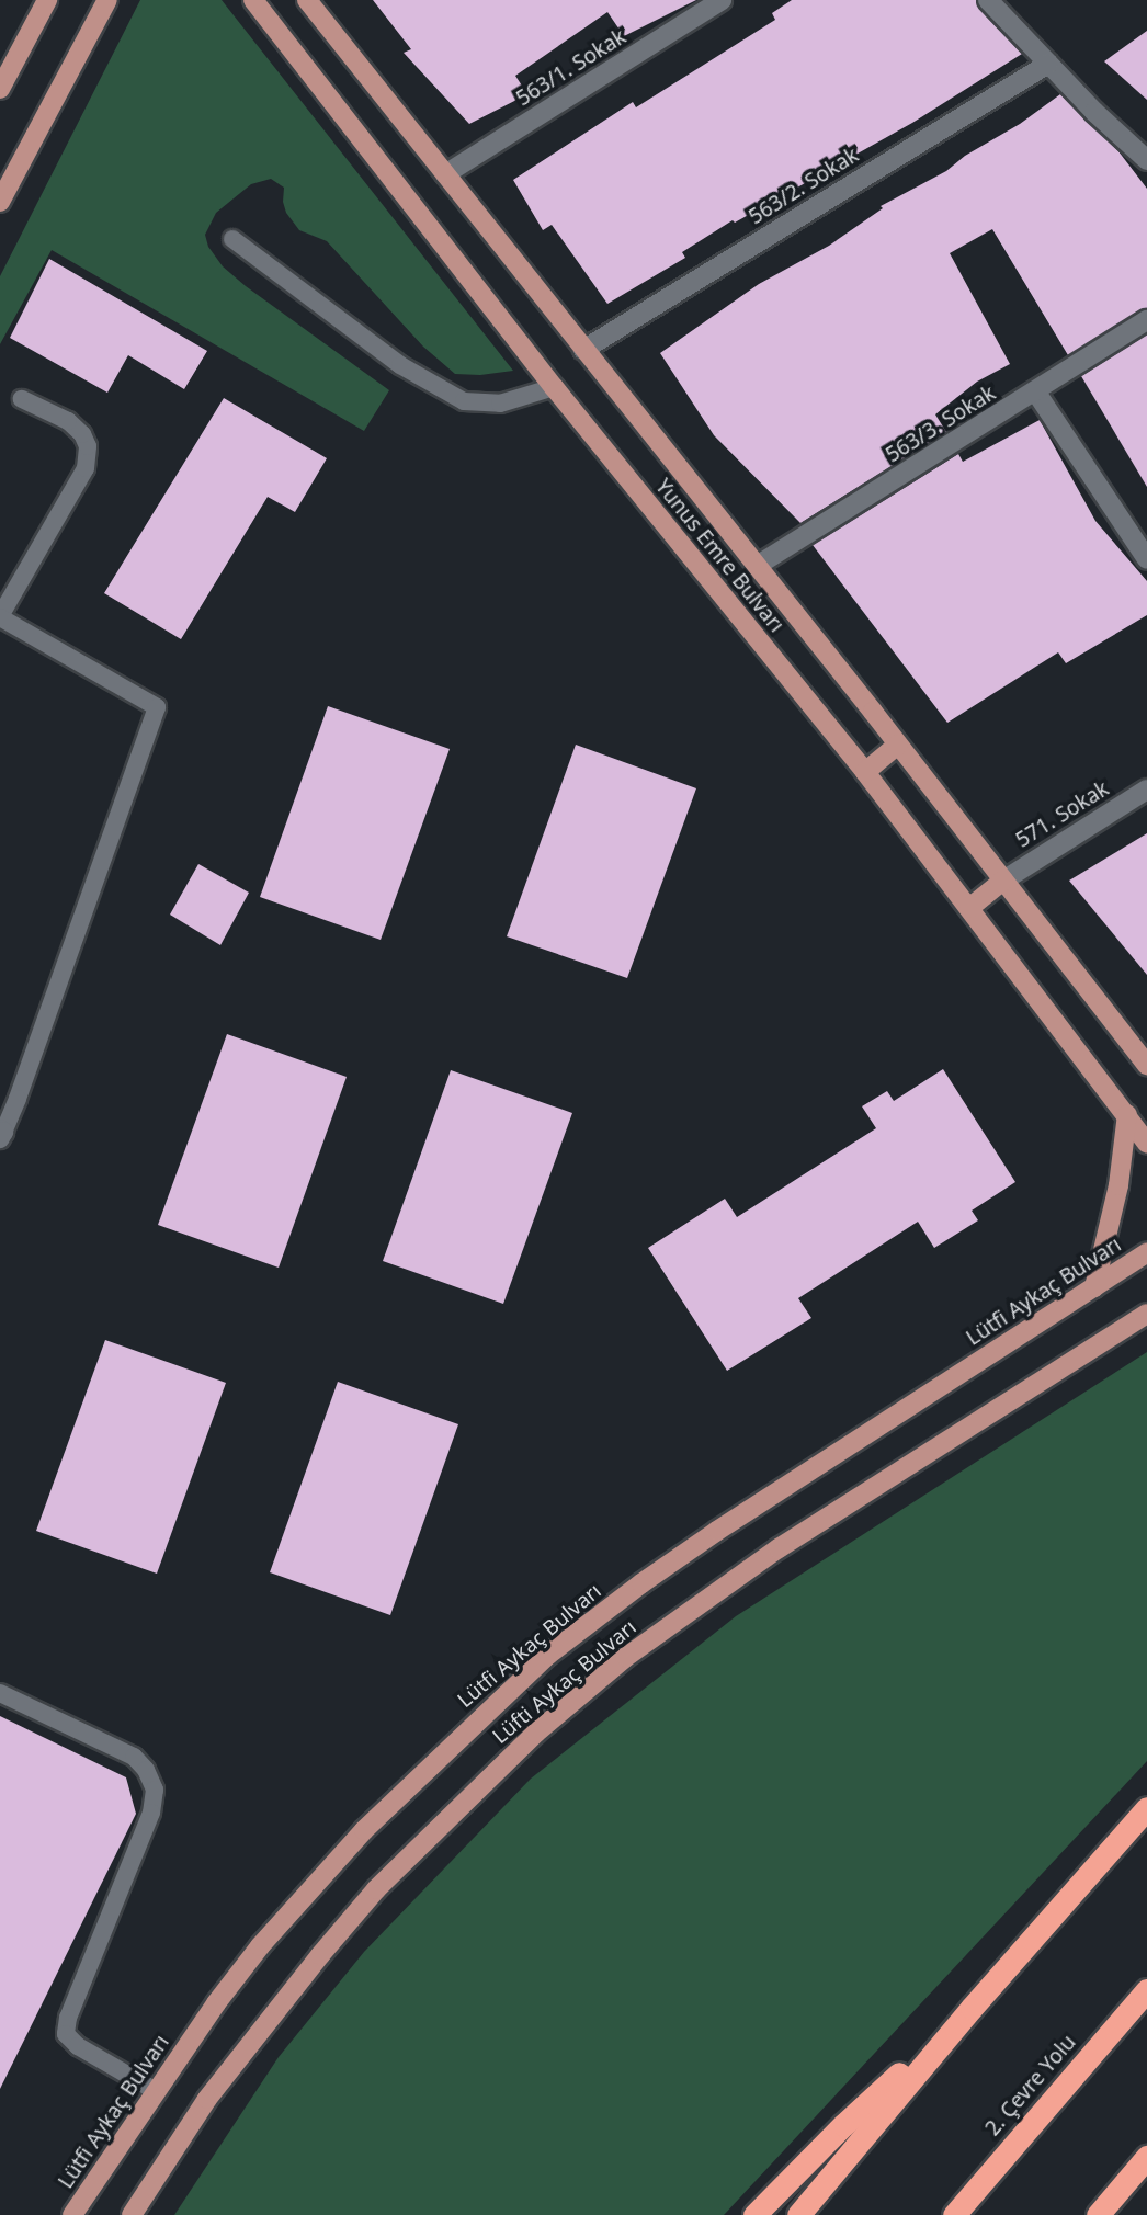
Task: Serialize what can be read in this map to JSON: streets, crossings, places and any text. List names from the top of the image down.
{
  "streets": {
    "highway": ["2. Çevre Yolu"],
    "main road": ["Yunus Emre Bulvarı", "Lütfi Aykaç Bulvarı", "Lüfti Aykaç Bulvarı"],
    "street": [
      "563/1. Sokak",
      "563/2. Sokak",
      "563/3. Sokak",
      "571. Sokak"
    ]
  },
  "crossings": [
    ["563/1. Sokak", "Yunus Emre Bulvarı"],
    ["563/2. Sokak", "Yunus Emre Bulvarı"],
    ["563/3. Sokak", "Yunus Emre Bulvarı"],
    ["Yunus Emre Bulvarı", "571. Sokak"]
  ]
}
